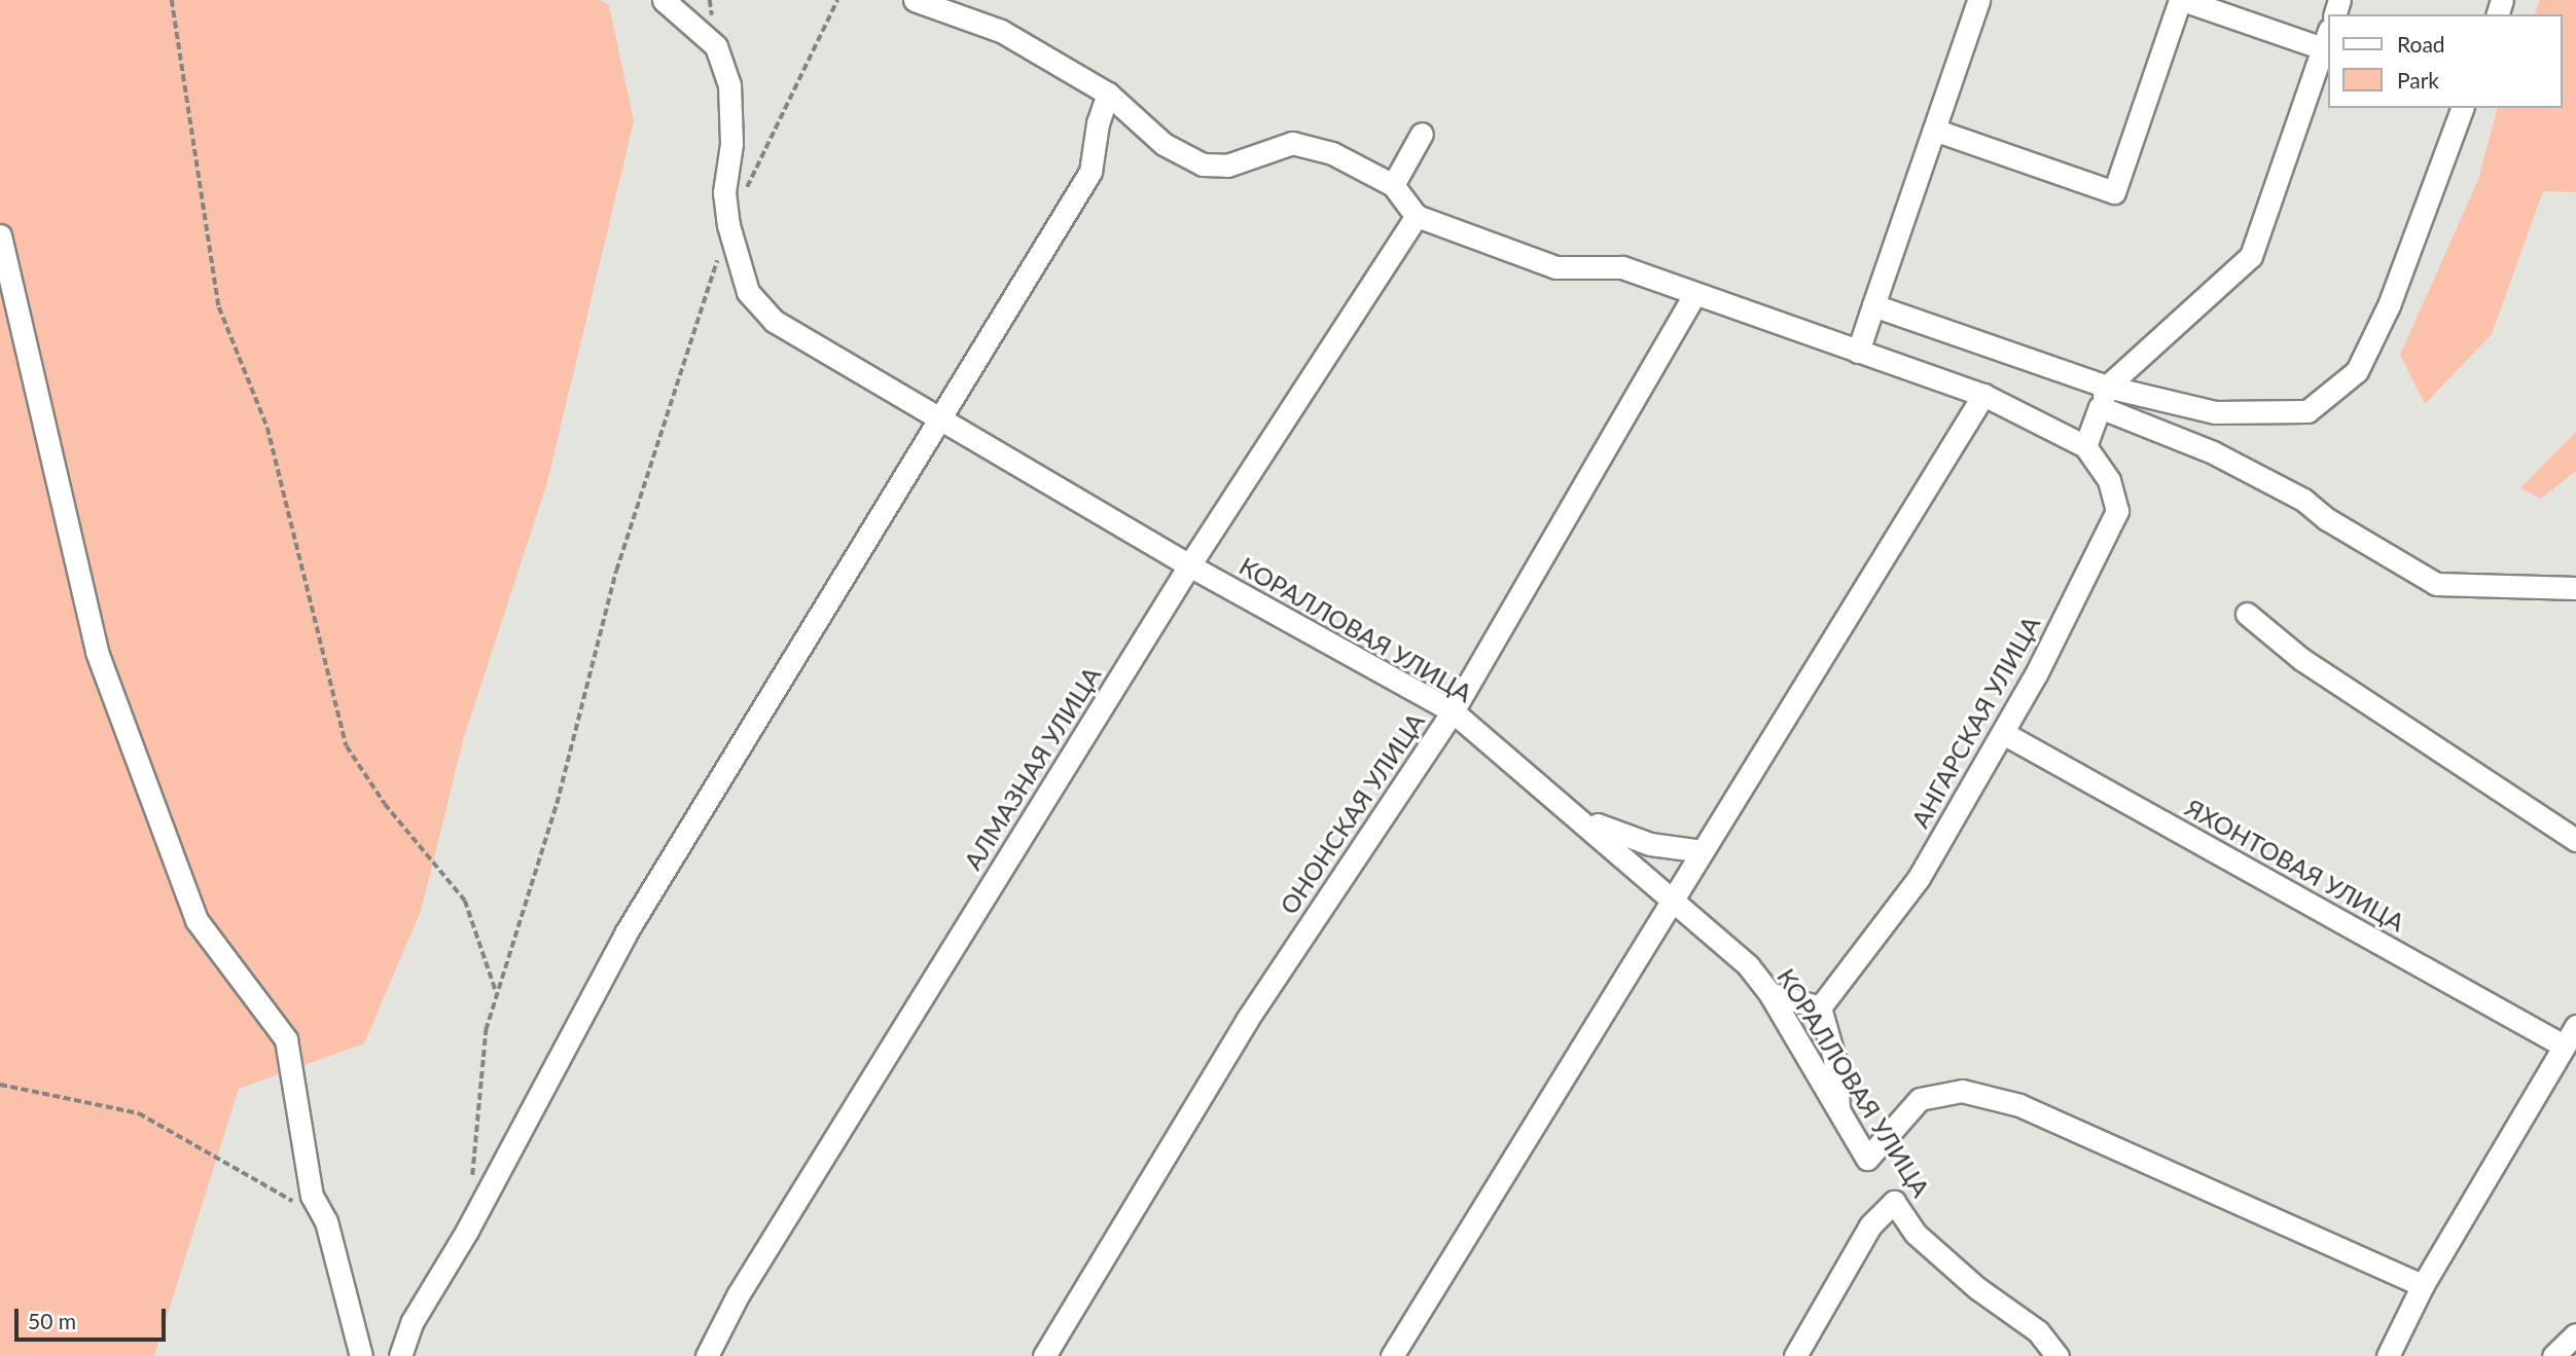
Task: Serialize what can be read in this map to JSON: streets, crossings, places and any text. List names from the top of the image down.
{
  "streets": {
    "street": [
      "КОРАЛЛОВАЯ УЛИЦА",
      "АНГАРСКАЯ УЛИЦА",
      "АЛМАЗНАЯ УЛИЦА",
      "ОНОНСКАЯ УЛИЦА",
      "ЯХОНТОВАЯ УЛИЦА"
    ]
  },
  "crossings": [
    ["КОРАЛЛОВАЯ УЛИЦА", "АЛМАЗНАЯ УЛИЦА"],
    ["КОРАЛЛОВАЯ УЛИЦА", "ОНОНСКАЯ УЛИЦА"],
    ["АНГАРСКАЯ УЛИЦА", "ЯХОНТОВАЯ УЛИЦА"]
  ],
  "legend": ["Road", "Park"],
  "scale_bar": "50 m"
}
